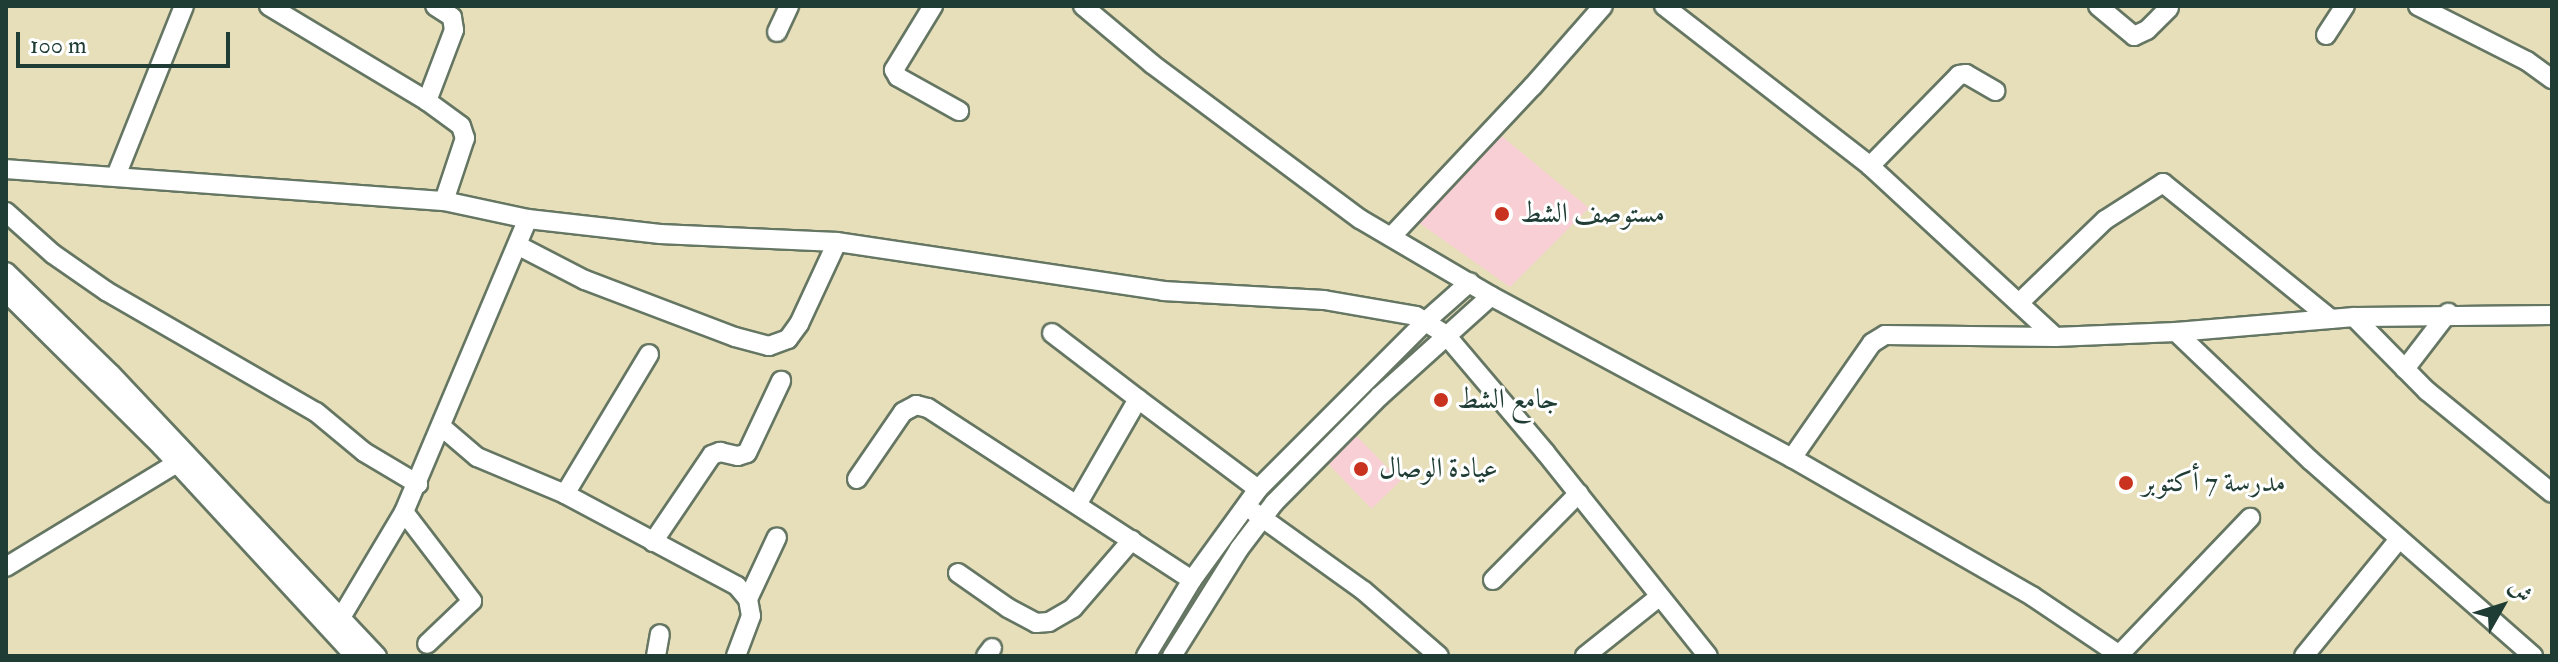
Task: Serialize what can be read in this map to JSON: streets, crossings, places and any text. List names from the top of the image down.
{
  "places": [
    "مستوصف الشط",
    "جامع الشط",
    "عيادة الوصال",
    "مدرسة 7 أكتوبر"
  ],
  "scale_bar": "100 m",
  "north": "top right"
}
